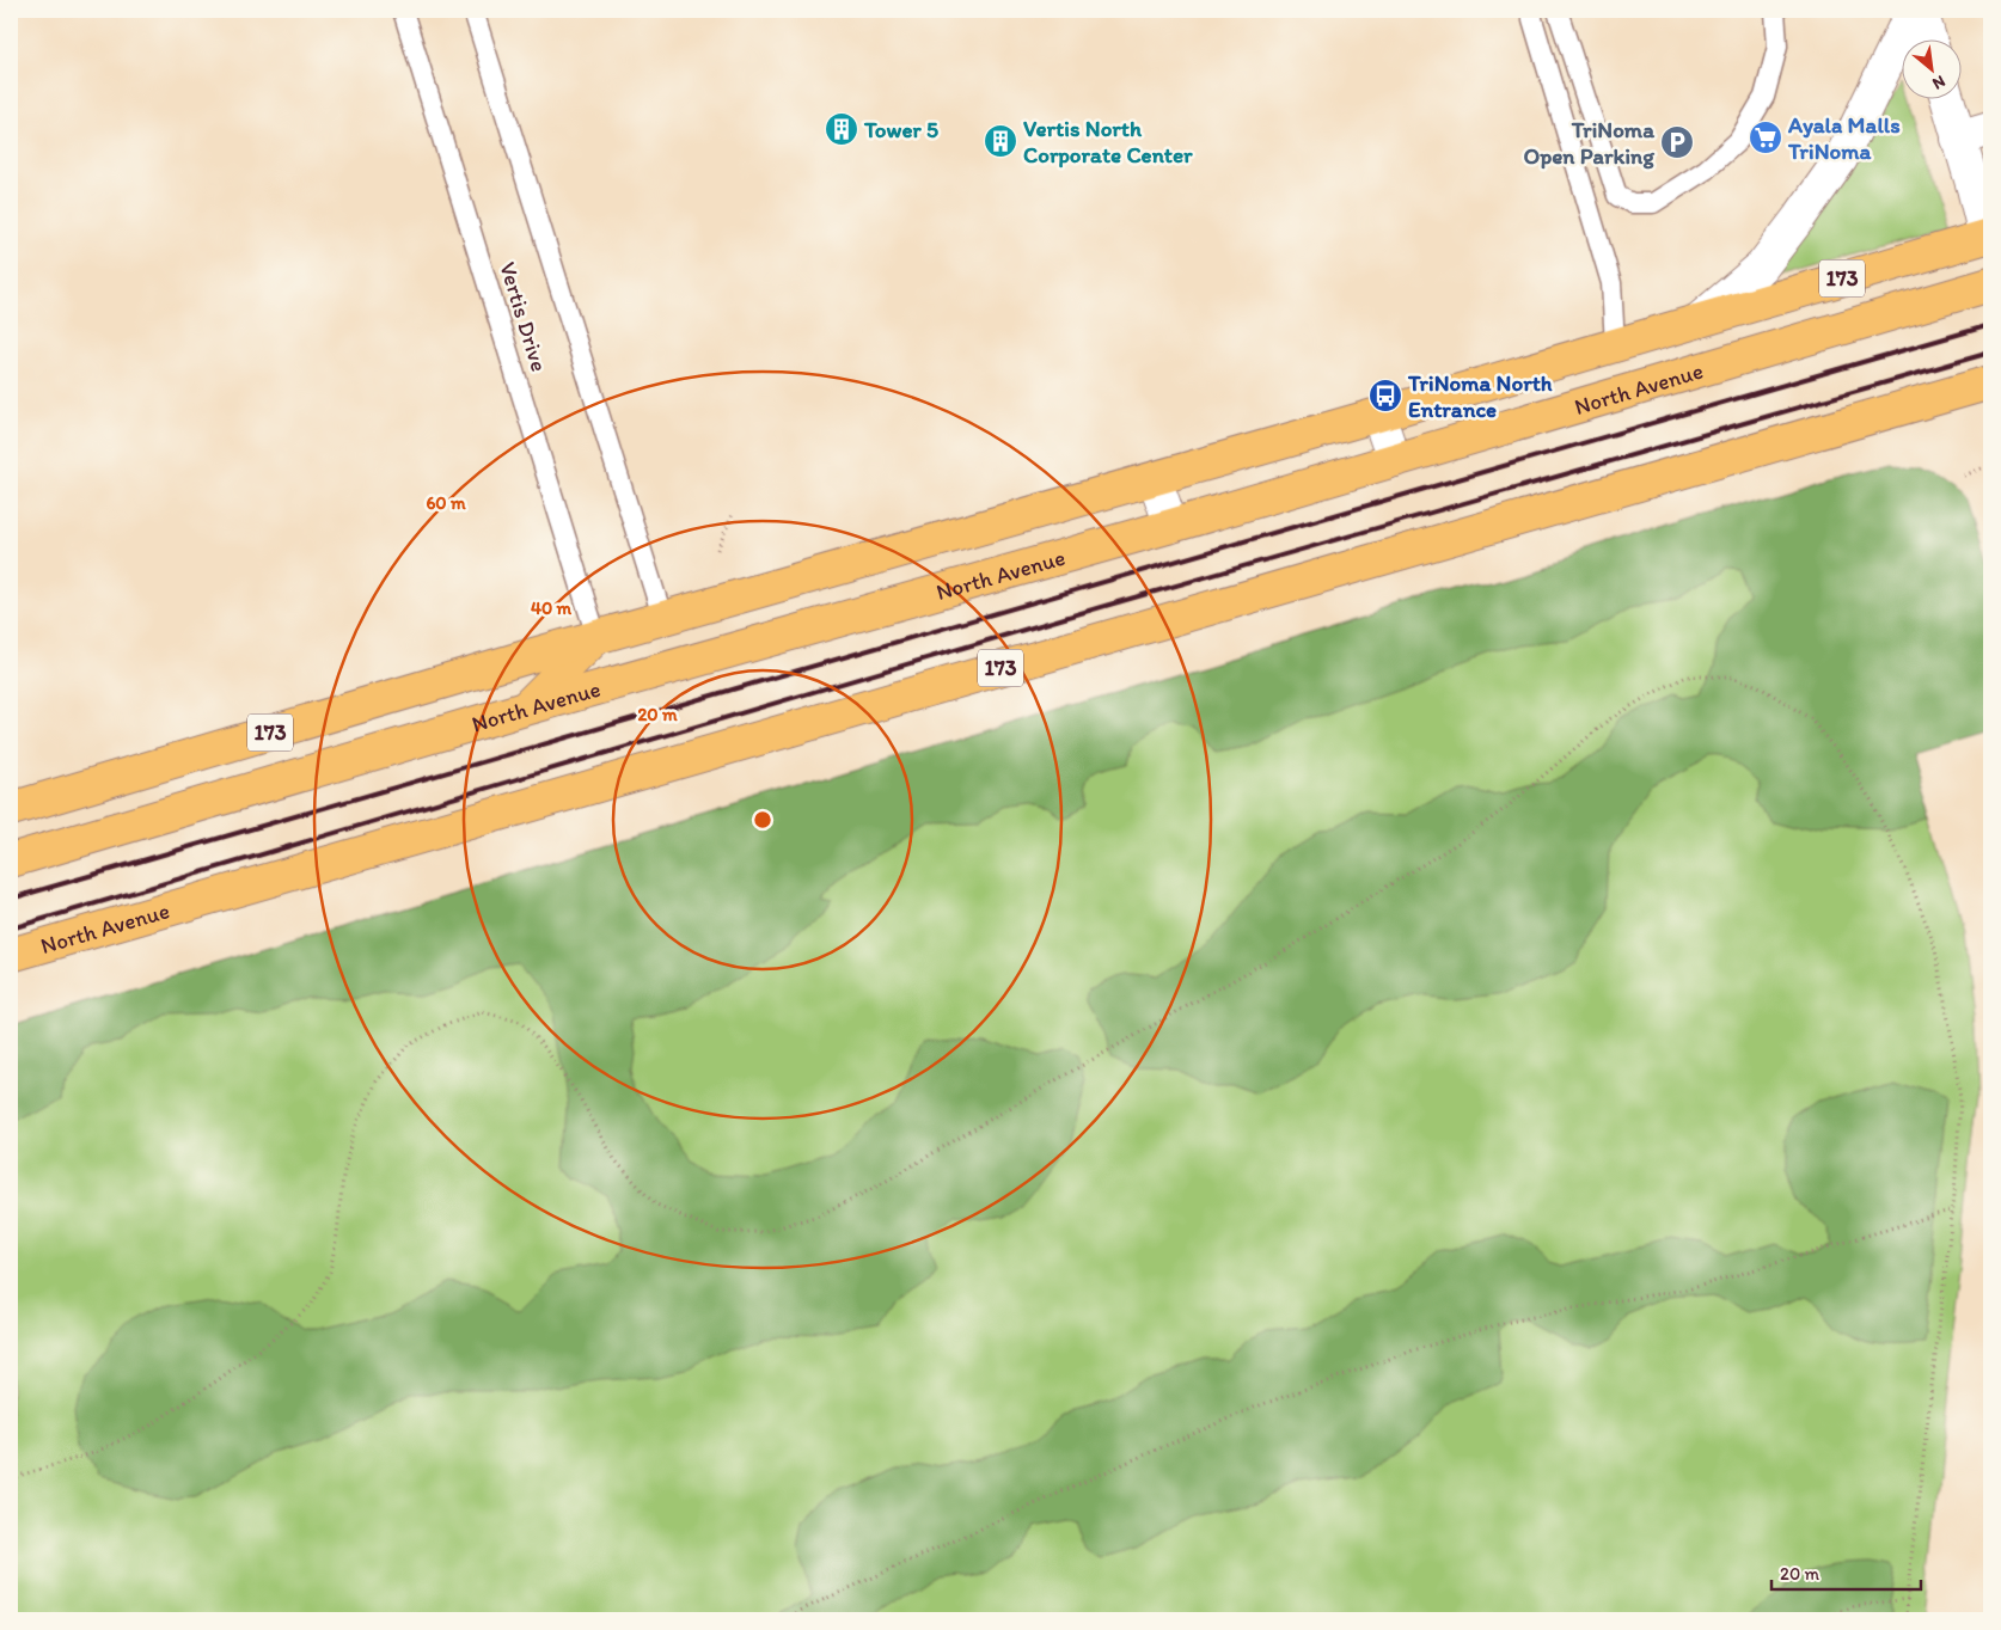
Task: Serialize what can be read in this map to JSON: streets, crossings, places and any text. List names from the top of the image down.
{
  "streets": {
    "main road": ["173", "North Avenue"],
    "lane": ["Vertis Drive"]
  },
  "crossings": [
    ["173", "Vertis Drive"]
  ],
  "places": {
    "building": ["Tower 5", "Vertis North Corporate Center"],
    "supermarket": ["Ayala Malls TriNoma"],
    "parking": ["TriNoma Open Parking"],
    "bus stop": ["TriNoma North Entrance"]
  },
  "scale_bar": "20 m",
  "north": "bottom right",
  "rings": ["60 m", "40 m", "20 m"]
}
